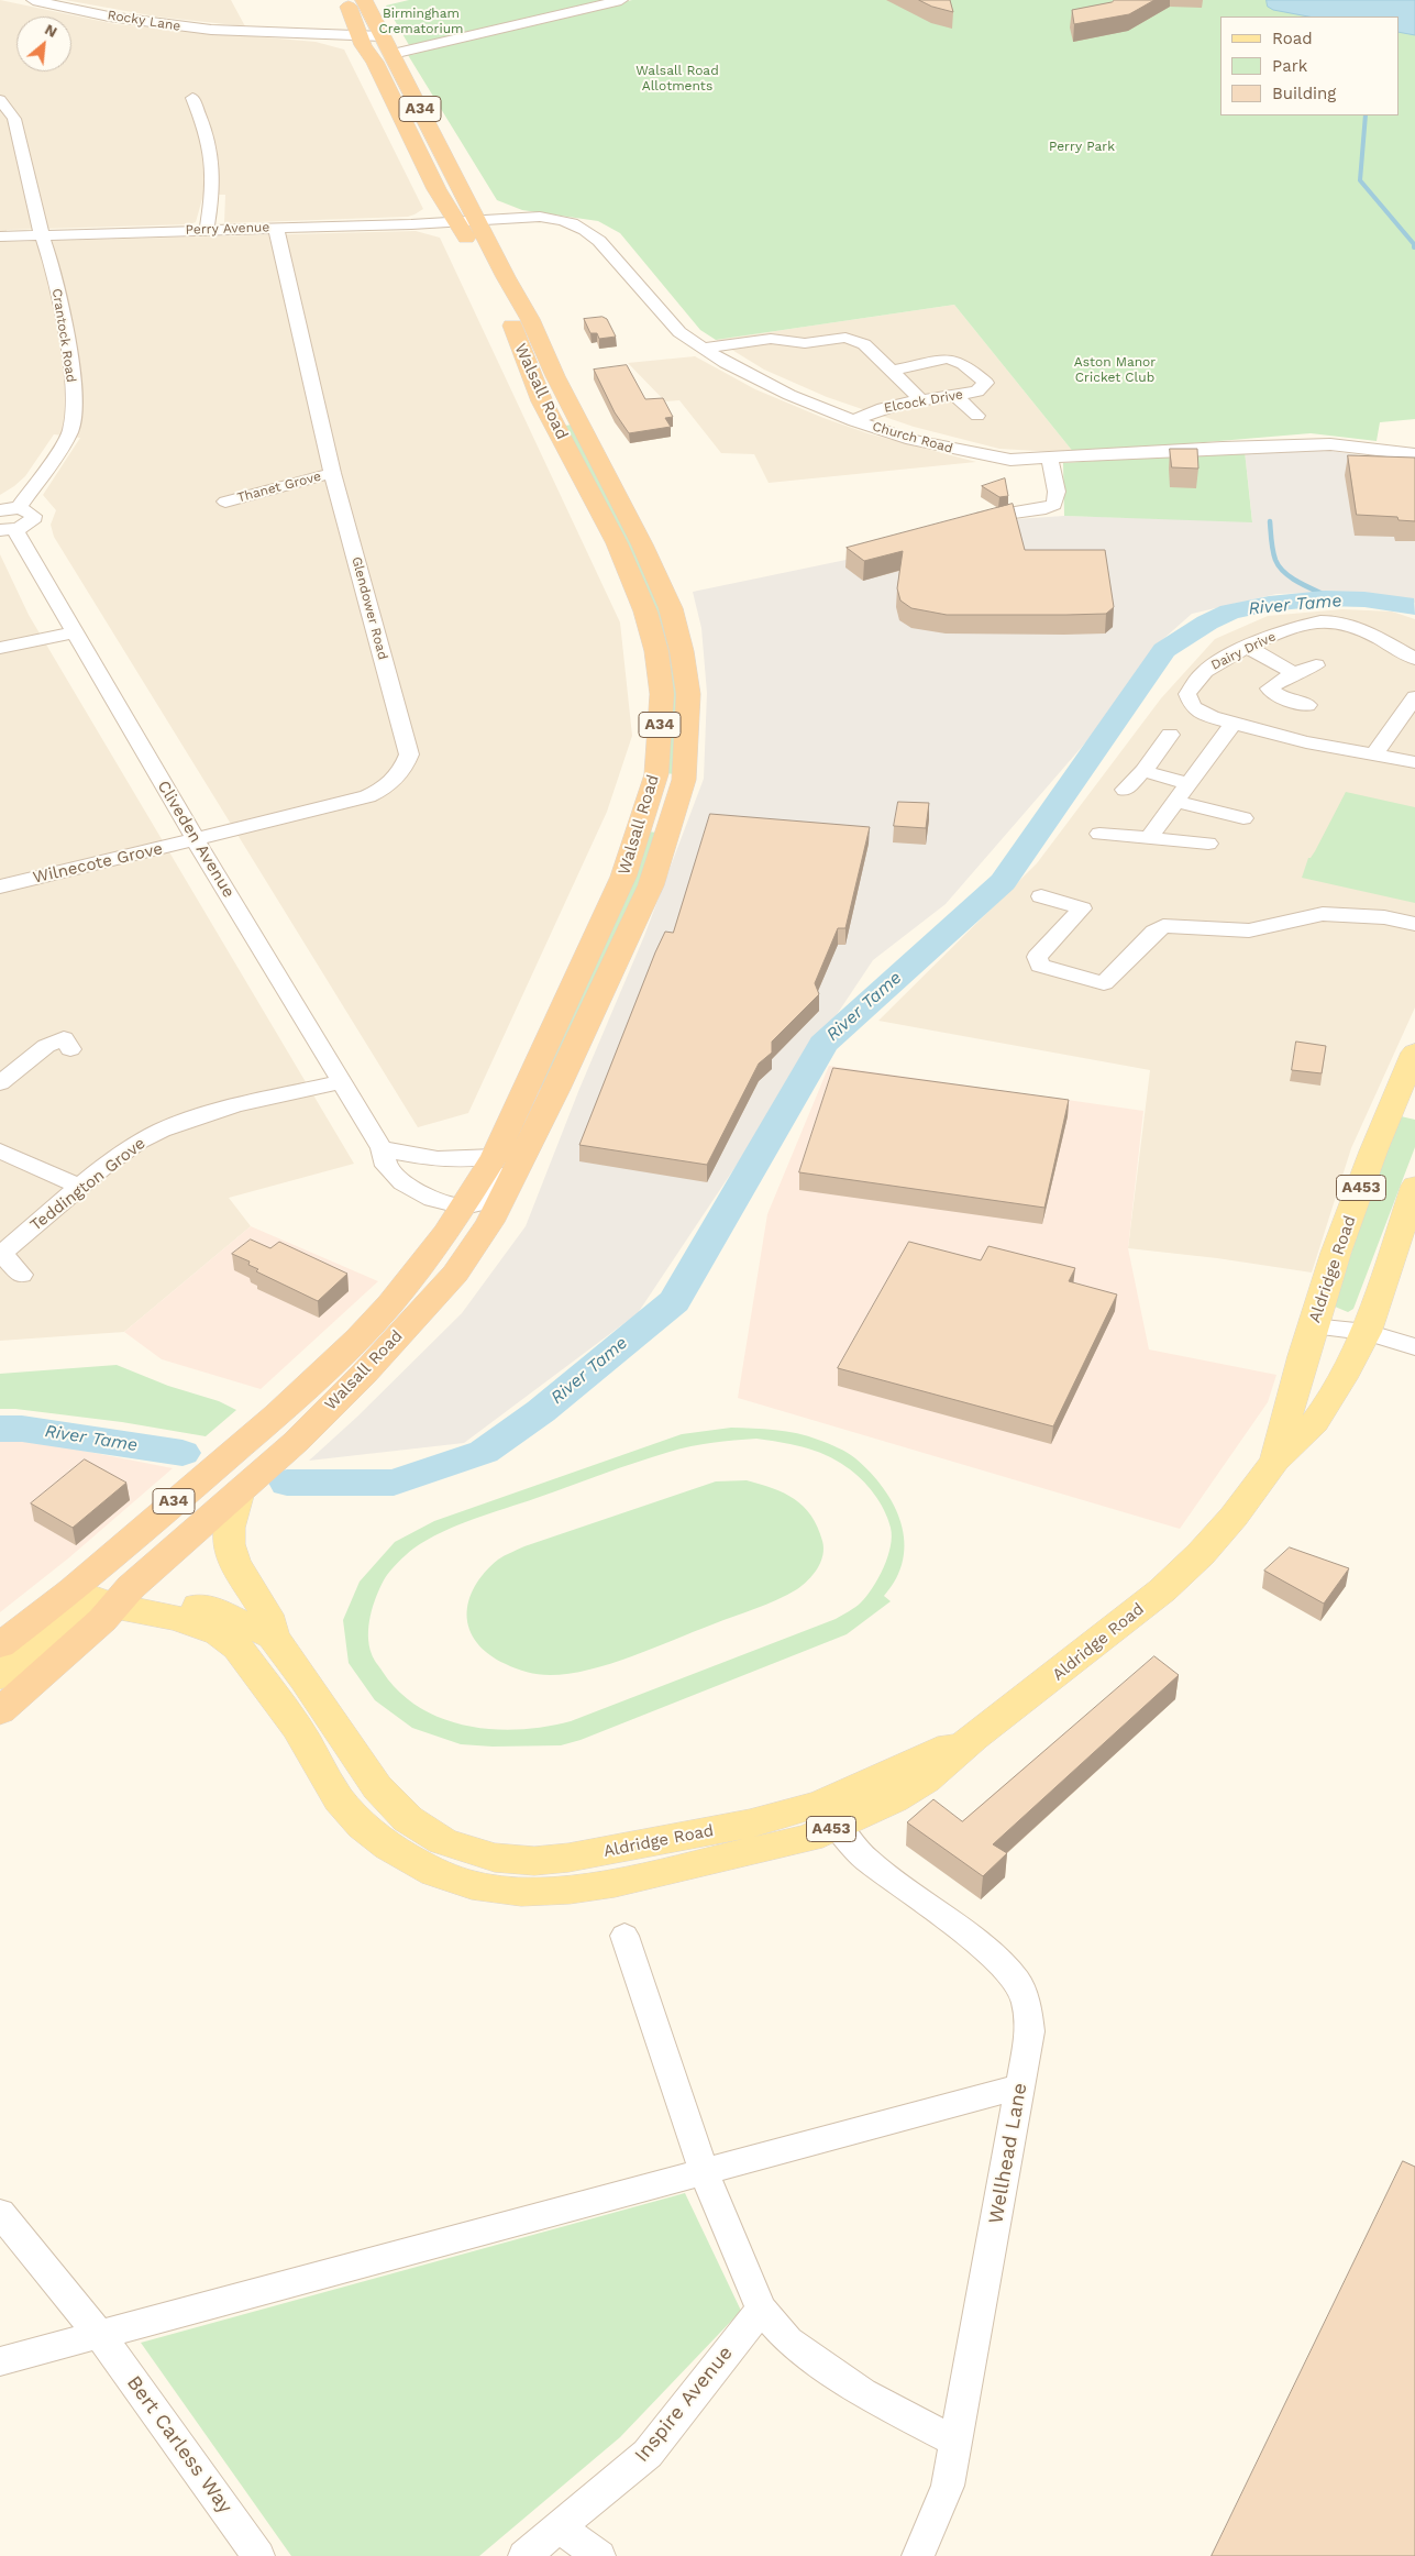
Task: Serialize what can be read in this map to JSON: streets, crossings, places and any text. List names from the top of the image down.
{
  "streets": {
    "highway": ["A34", "Walsall Road"],
    "main road": ["A453", "Aldridge Road"],
    "street": [
      "Rocky Lane",
      "Perry Avenue",
      "Crantock Road",
      "Elcock Drive",
      "Church Road",
      "Thanet Grove",
      "Glendower Road",
      "Dairy Drive",
      "Cliveden Avenue",
      "Wilnecote Grove",
      "Teddington Grove",
      "Wellhead Lane",
      "Inspire Avenue",
      "Bert Carless Way"
    ]
  },
  "crossings": [
    ["Rocky Lane", "Walsall Road"],
    ["Perry Avenue", "Crantock Road"],
    ["Perry Avenue", "Walsall Road"],
    ["Perry Avenue", "Glendower Road"],
    ["Walsall Road", "Church Road"],
    ["Walsall Road", "Cliveden Avenue"],
    ["Walsall Road", "Aldridge Road"],
    ["Elcock Drive", "Church Road"],
    ["Thanet Grove", "Glendower Road"],
    ["Glendower Road", "Cliveden Avenue"],
    ["Glendower Road", "Wilnecote Grove"],
    ["Cliveden Avenue", "Wilnecote Grove"],
    ["Cliveden Avenue", "Teddington Grove"],
    ["Aldridge Road", "Wellhead Lane"]
  ],
  "water": ["River Tame"],
  "parks": [
    "Birmingham Crematorium",
    "Walsall Road Allotments",
    "Perry Park",
    "Aston Manor Cricket Club"
  ],
  "legend": ["Road", "Park", "Building"],
  "north": "top right"
}
